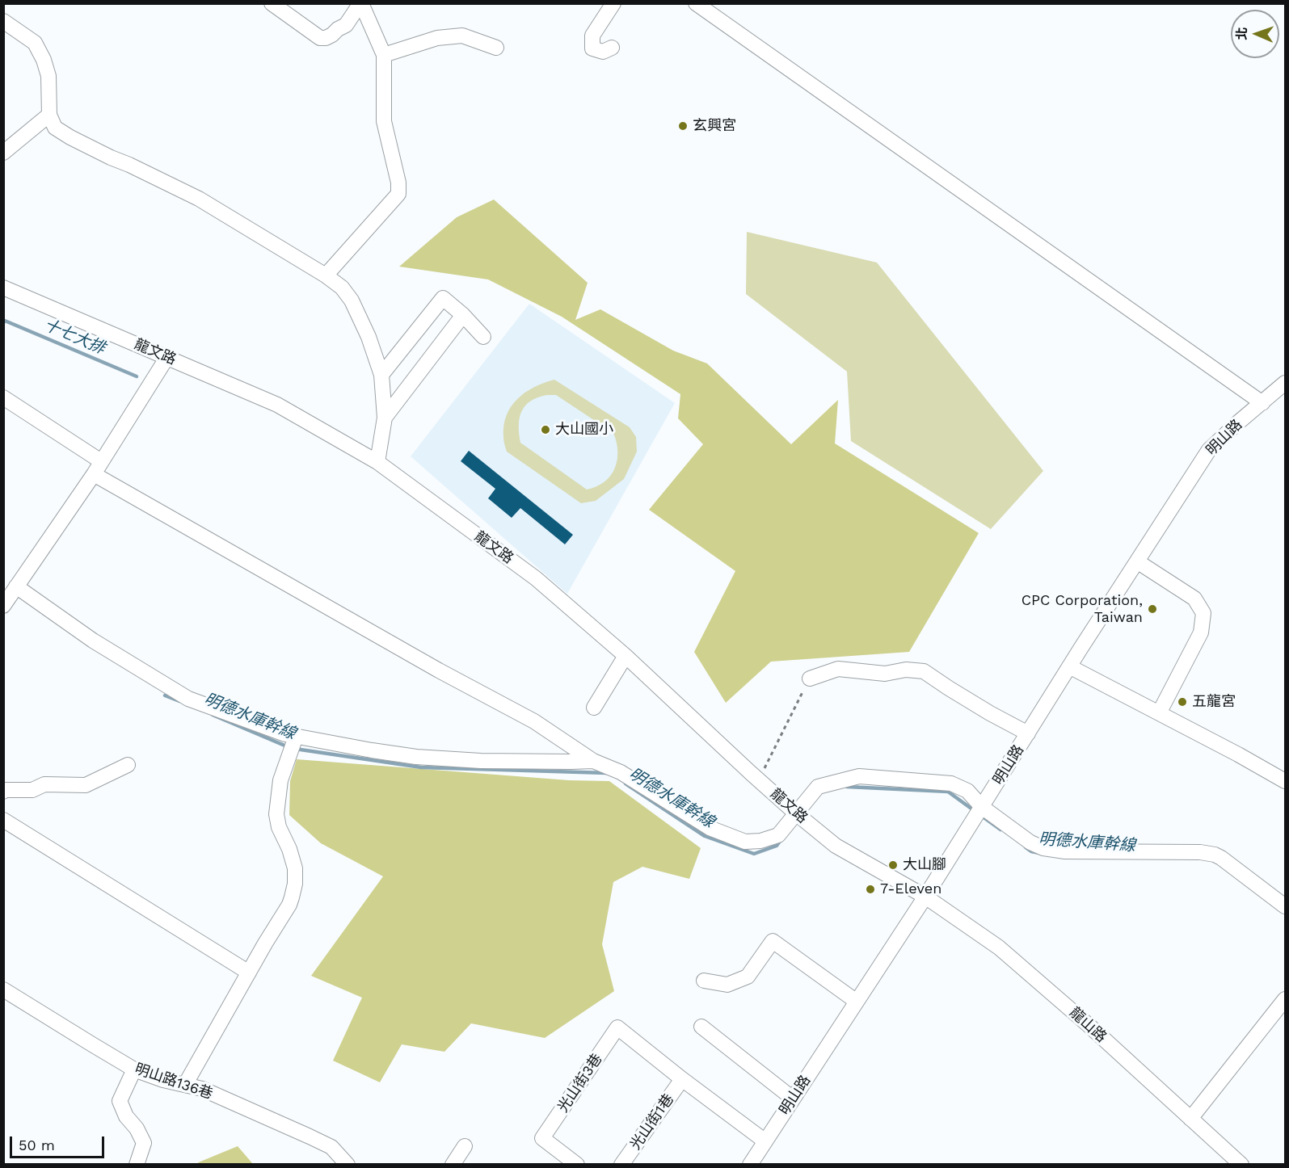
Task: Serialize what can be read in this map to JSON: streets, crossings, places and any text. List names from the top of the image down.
{
  "streets": {
    "street": [
      "龍文路",
      "明山路",
      "龍山路",
      "明山路136巷",
      "光山街3巷",
      "光山街1巷"
    ]
  },
  "crossings": [
    ["龍文路", "明山路"],
    ["龍文路", "龍山路"],
    ["明山路", "龍山路"],
    ["光山街3巷", "光山街1巷"]
  ],
  "water": ["十七大排", "明德水庫幹線"],
  "places": [
    "玄興宮",
    "大山國小",
    "CPC Corporation, Taiwan",
    "五龍宮",
    "大山腳",
    "7-Eleven"
  ],
  "scale_bar": "50 m",
  "north": "left"
}
